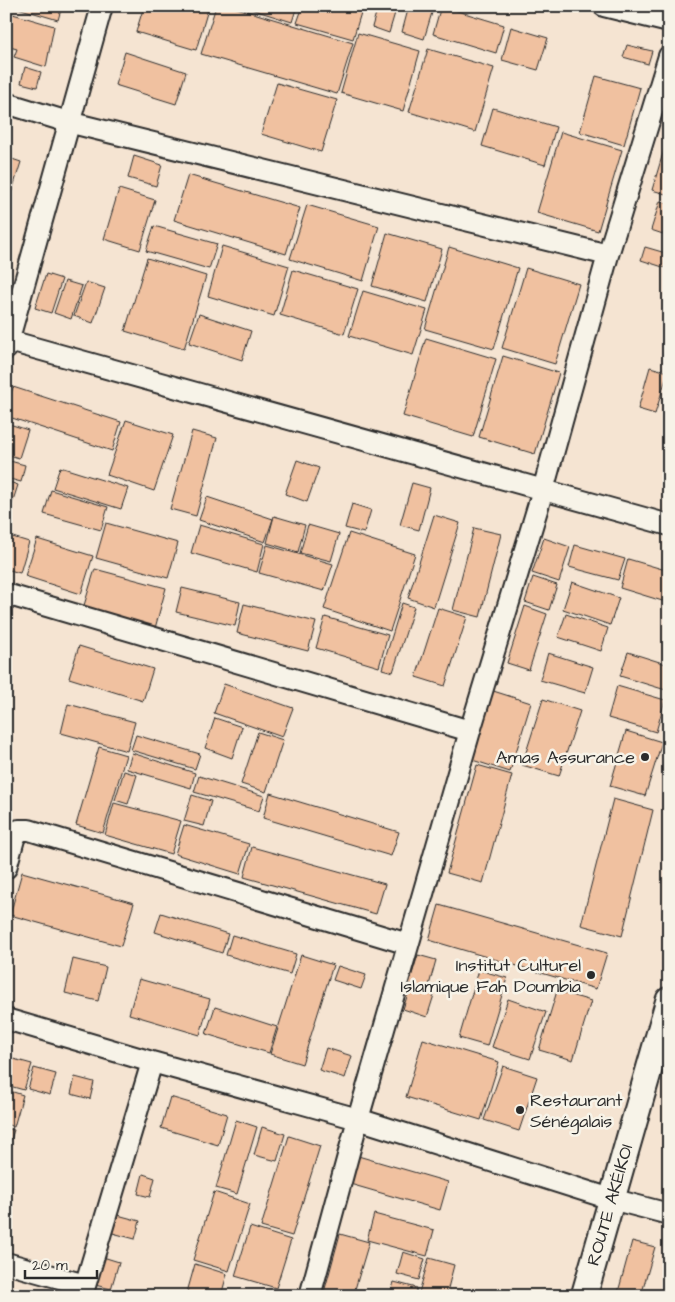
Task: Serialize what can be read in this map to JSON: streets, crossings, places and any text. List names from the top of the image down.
{
  "streets": {
    "street": ["ROUTE AKÉIKOI"]
  },
  "places": ["Amas Assurance", "Institut Culturel Islamique Fah Doumbia", "Restaurant Sénégalais"],
  "scale_bar": "20 m"
}
